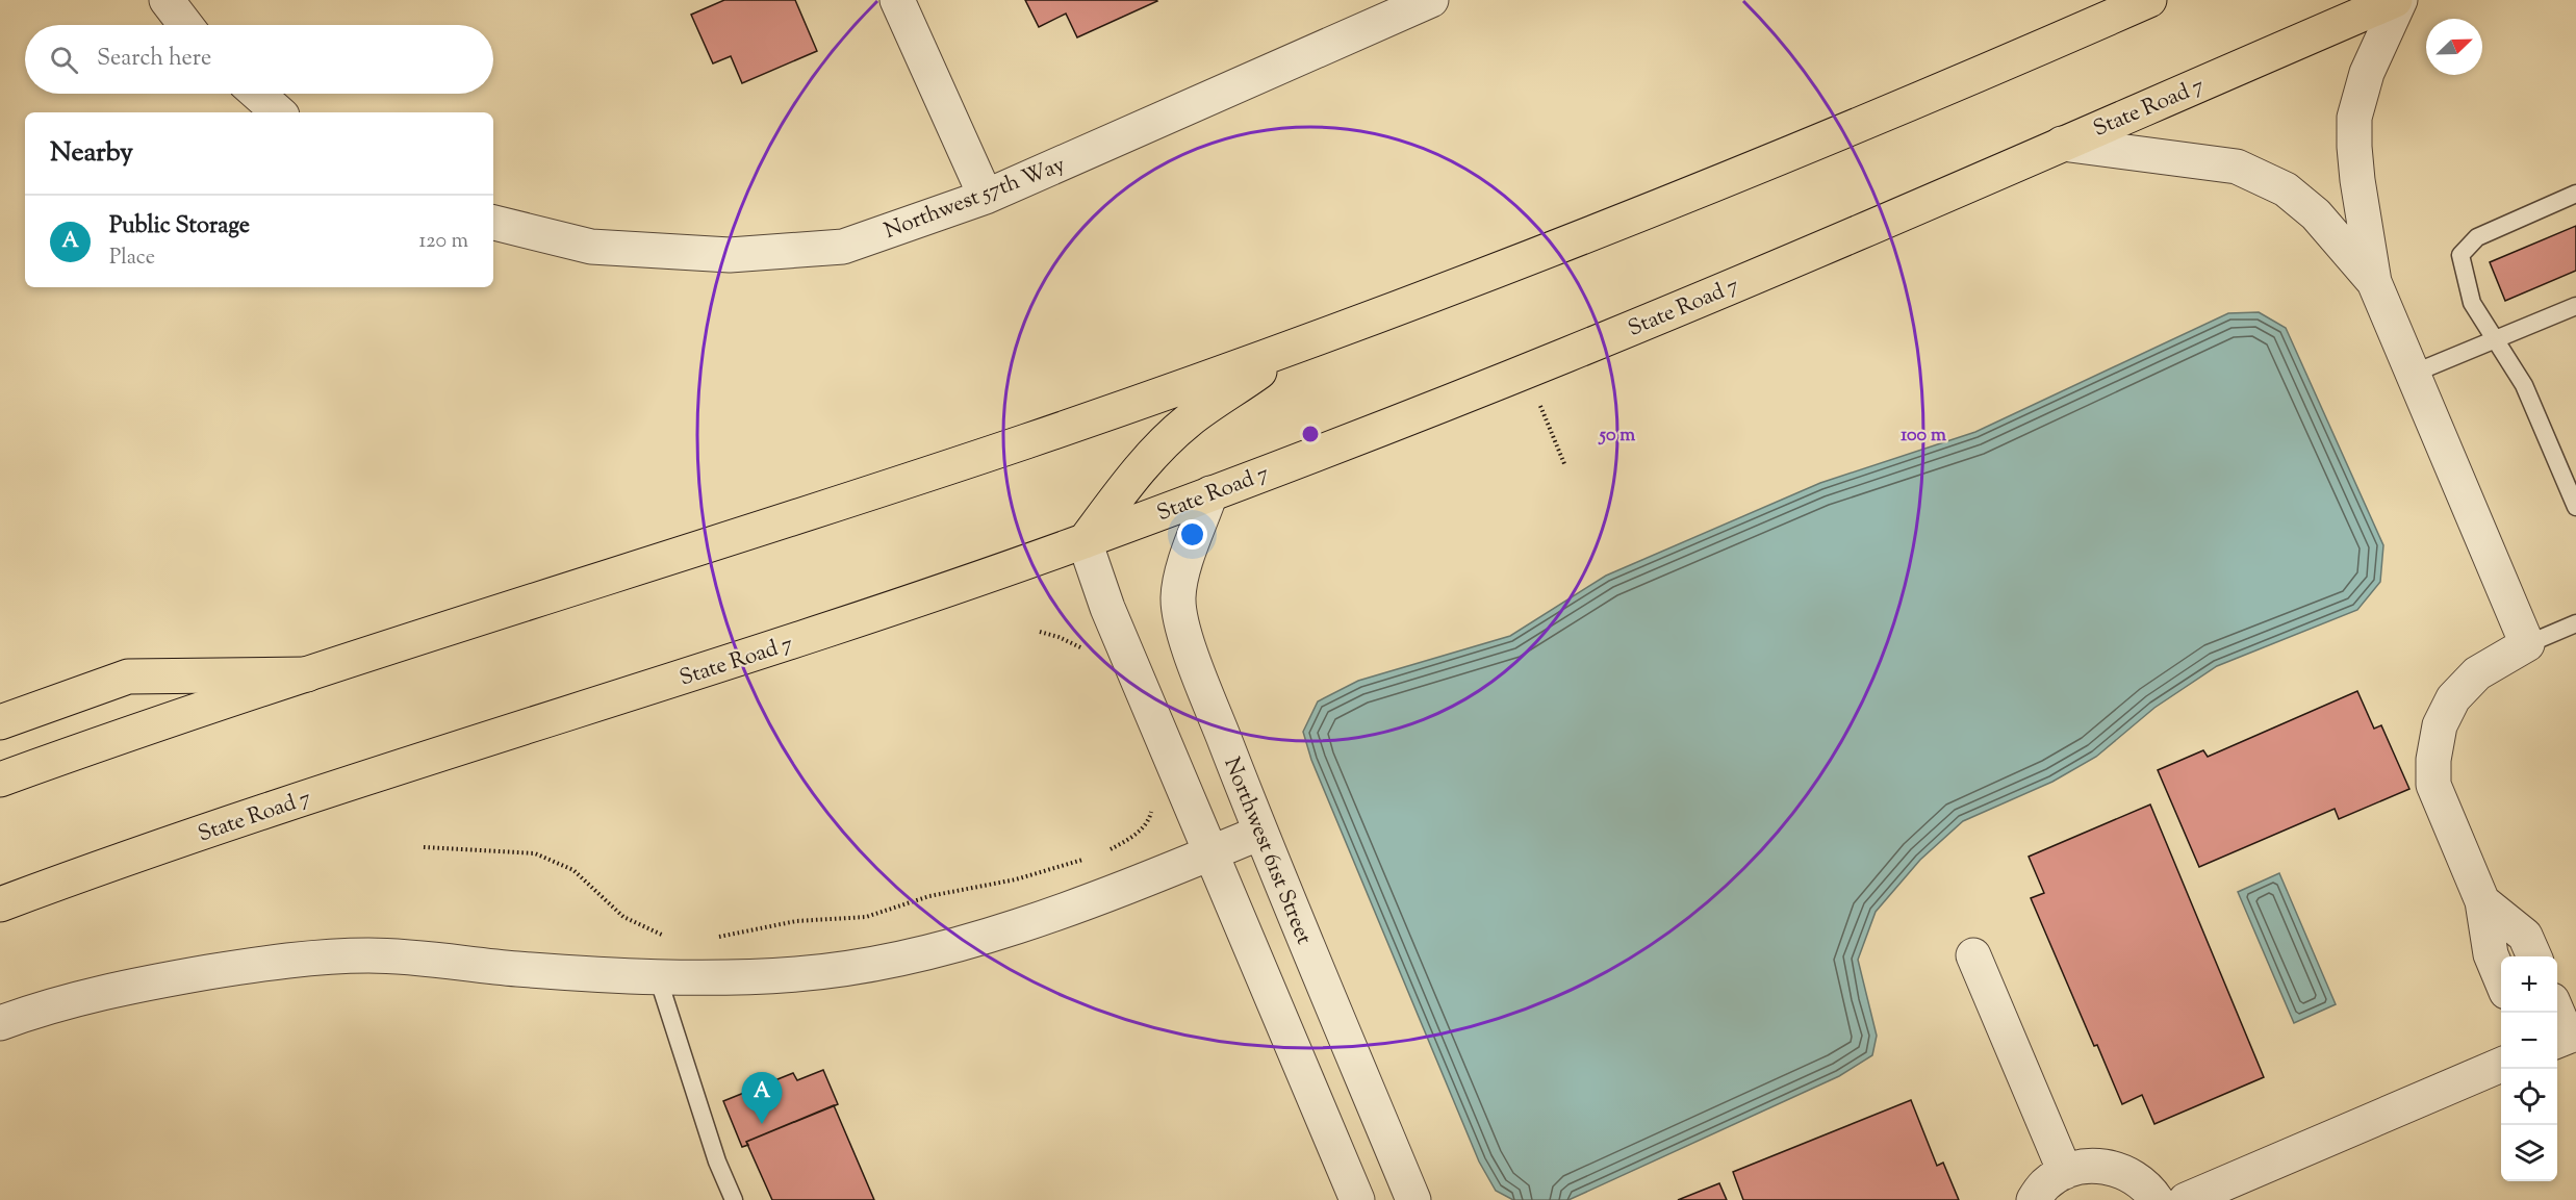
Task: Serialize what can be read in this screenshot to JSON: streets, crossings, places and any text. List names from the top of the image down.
{
  "streets": {
    "main road": ["State Road 7"],
    "street": ["Northwest 57th Way", "Northwest 61st Street"]
  },
  "crossings": [
    ["State Road 7", "Northwest 61st Street"]
  ],
  "north": "top right",
  "page": {
    "search": "Search here",
    "heading": "Nearby",
    "list": [
      {
        "mark": "A",
        "name": "Public Storage",
        "note": "Place",
        "value": "120 m"
      }
    ],
    "map_buttons": ["+", "−"],
    "pins": "A"
  },
  "rings": ["50 m", "100 m"]
}
